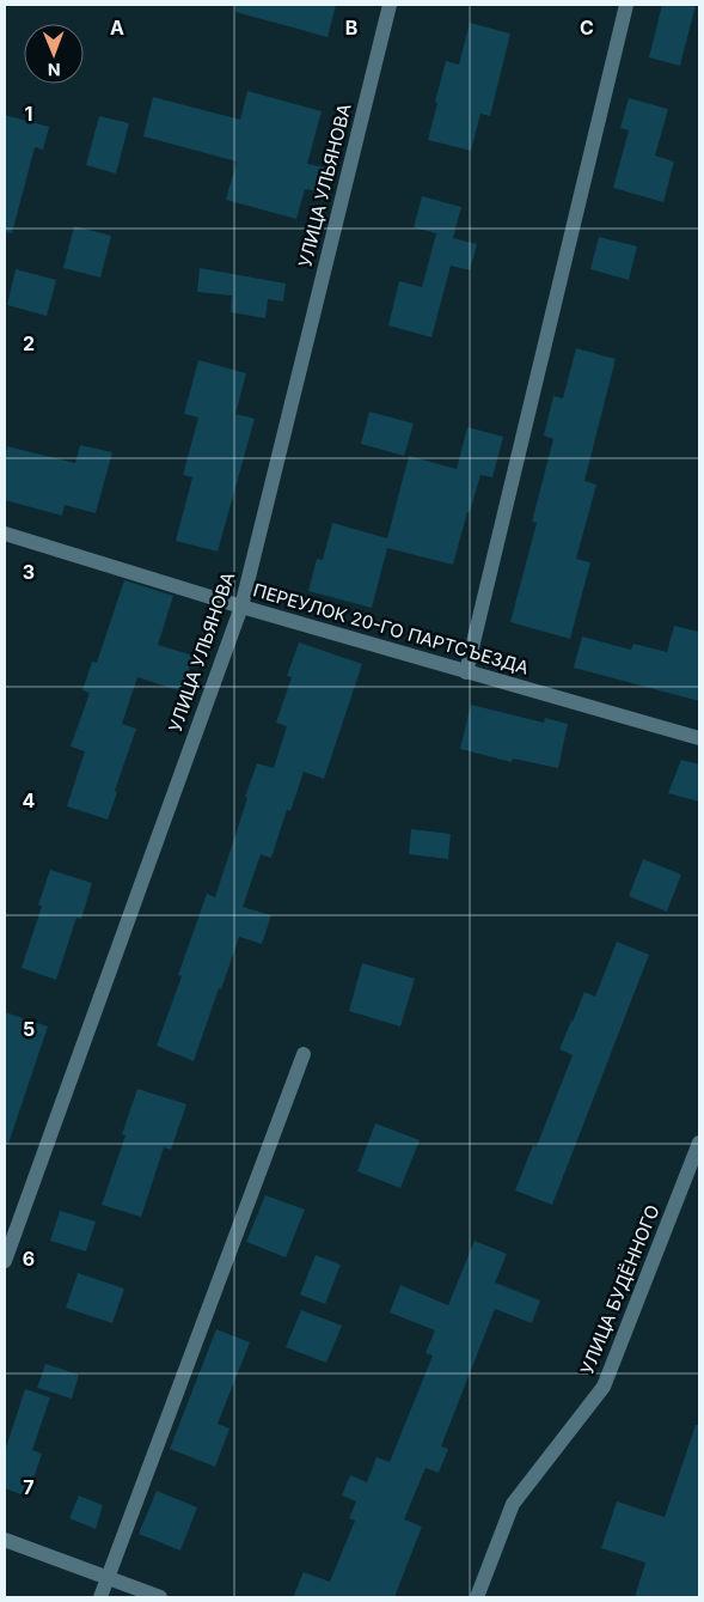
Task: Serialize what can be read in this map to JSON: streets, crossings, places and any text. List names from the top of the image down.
{
  "streets": {
    "street": ["УЛИЦА УЛЬЯНОВА", "ПЕРЕУЛОК 20-ГО ПАРТСЪЕЗДА", "УЛИЦА БУДЁННОГО"]
  },
  "crossings": [
    ["УЛИЦА УЛЬЯНОВА", "ПЕРЕУЛОК 20-ГО ПАРТСЪЕЗДА"]
  ],
  "north": "bottom",
  "grid": {
    "columns": ["A", "B", "C"],
    "rows": [
      "1",
      "2",
      "3",
      "4",
      "5",
      "6",
      "7"
    ]
  }
}
